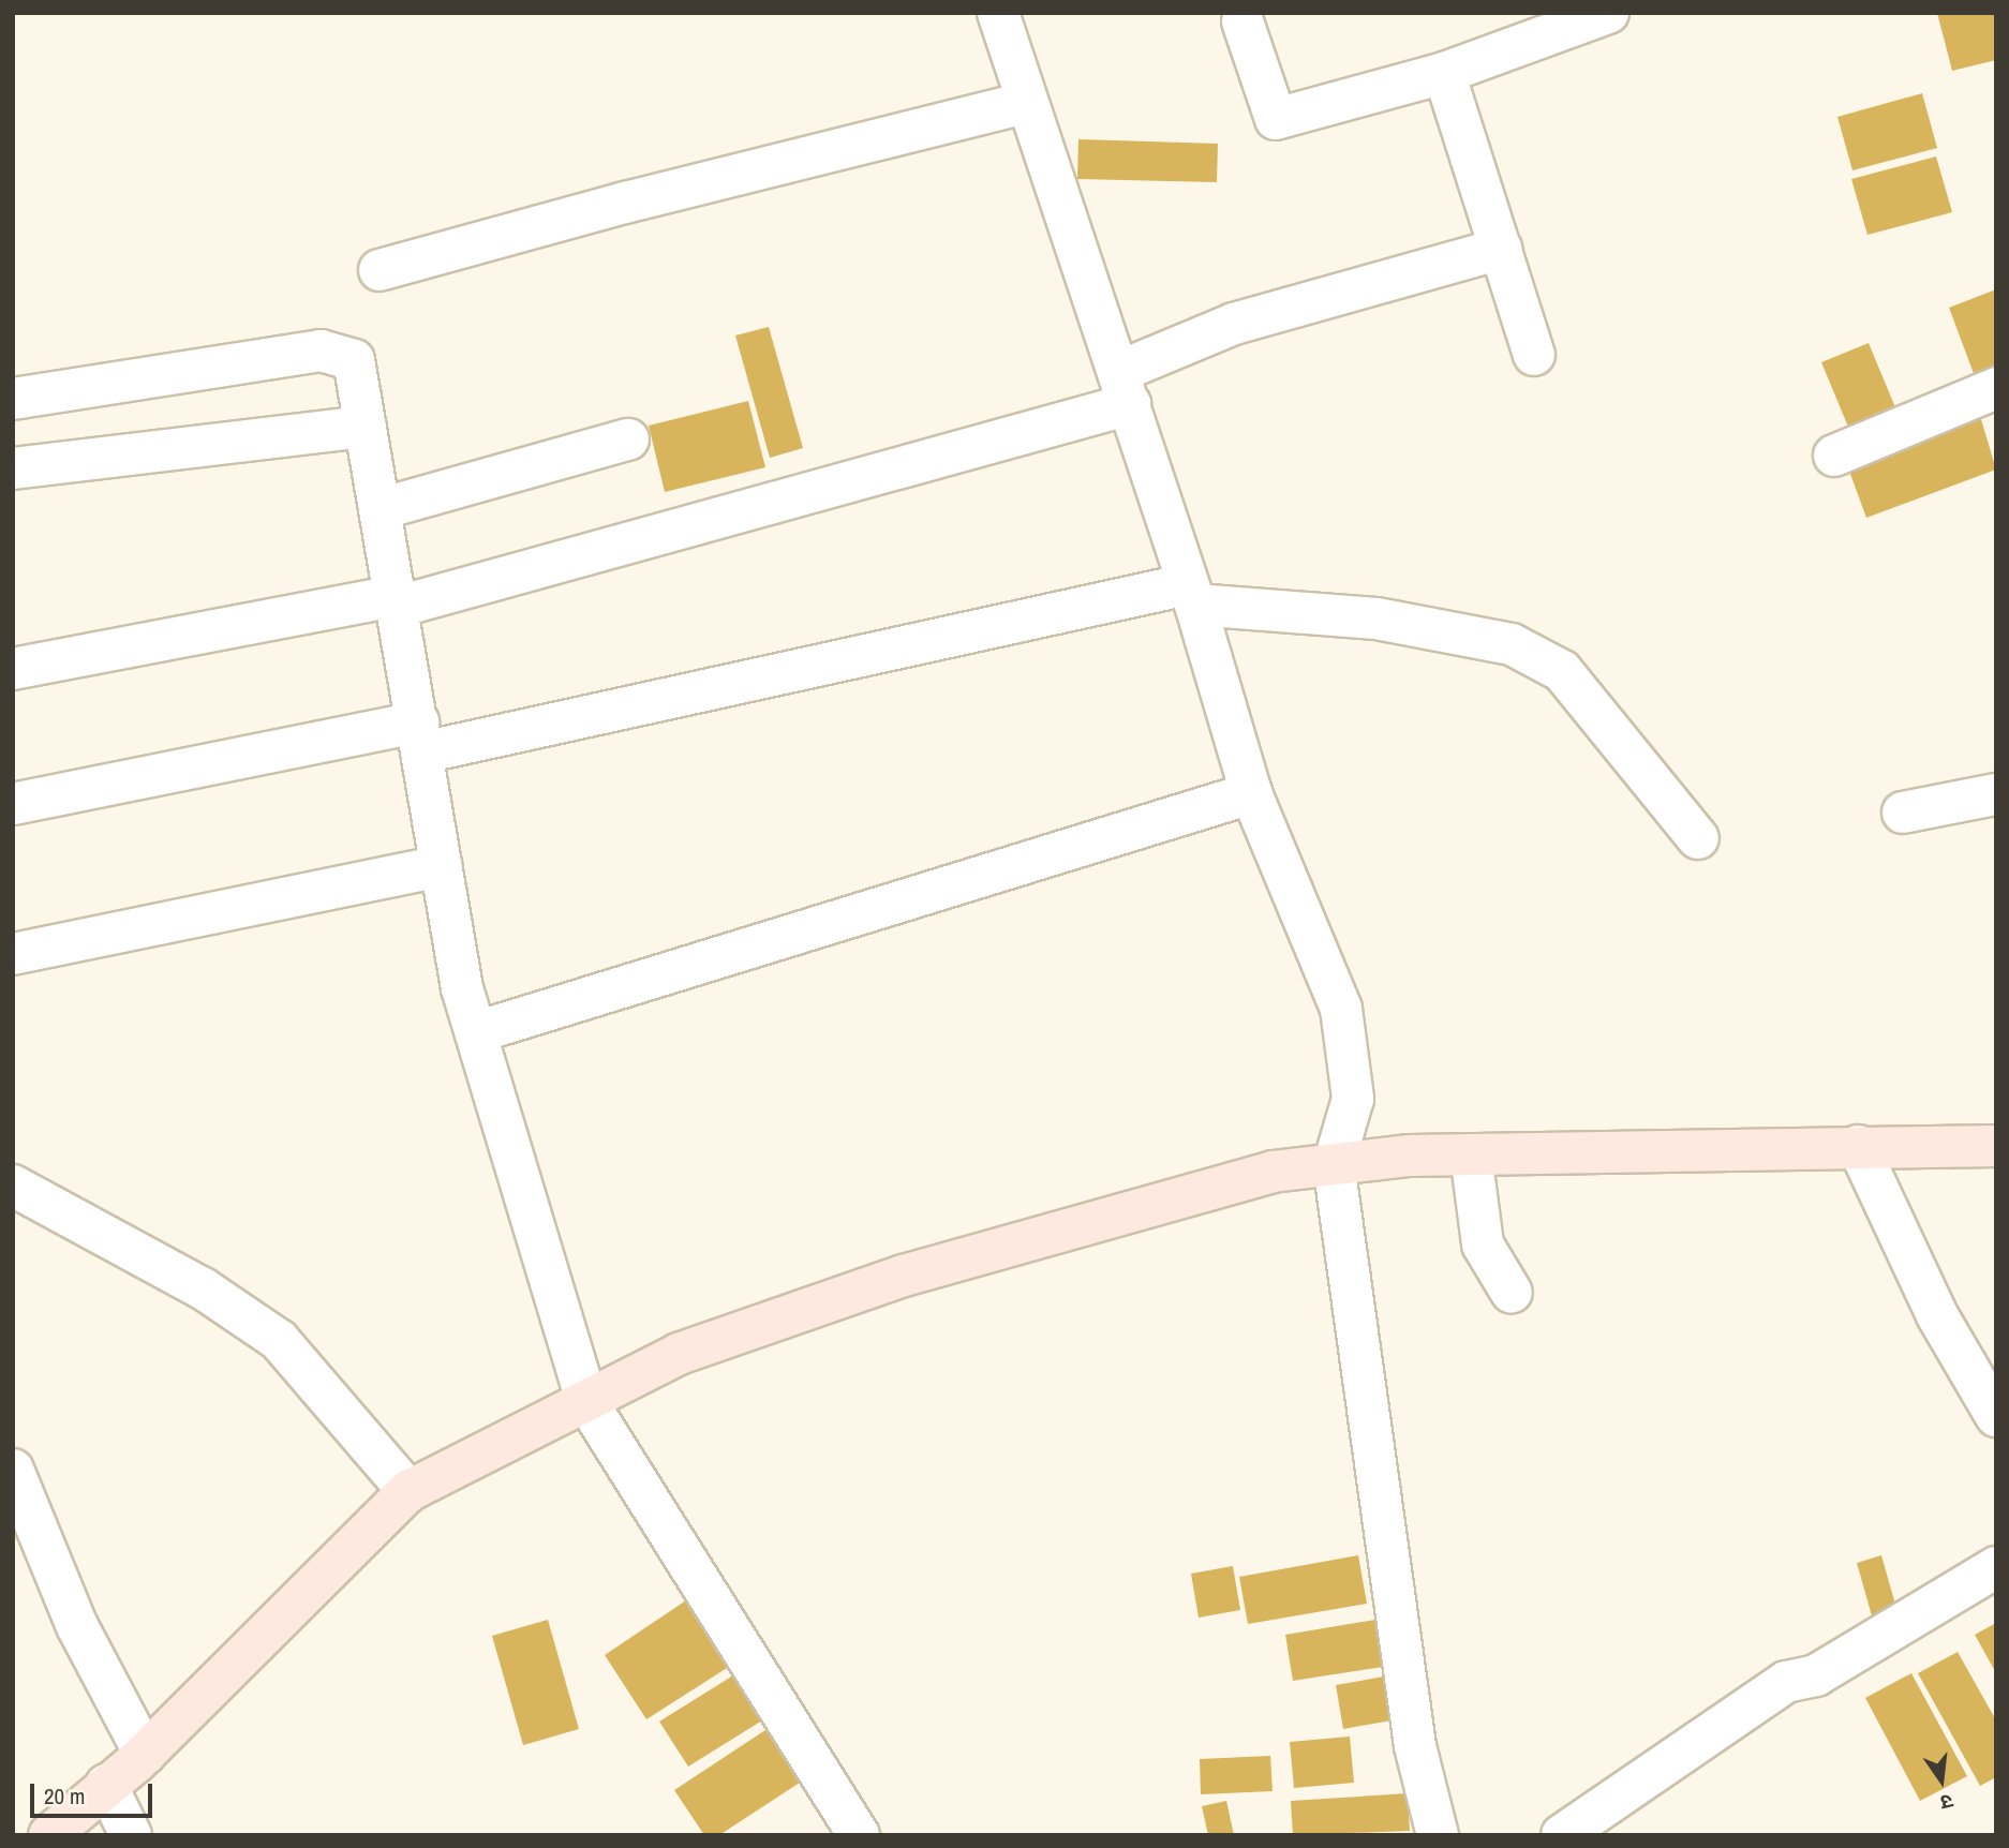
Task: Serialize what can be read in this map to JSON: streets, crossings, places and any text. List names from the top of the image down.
{
  "scale_bar": "20 m",
  "north": "bottom"
}
